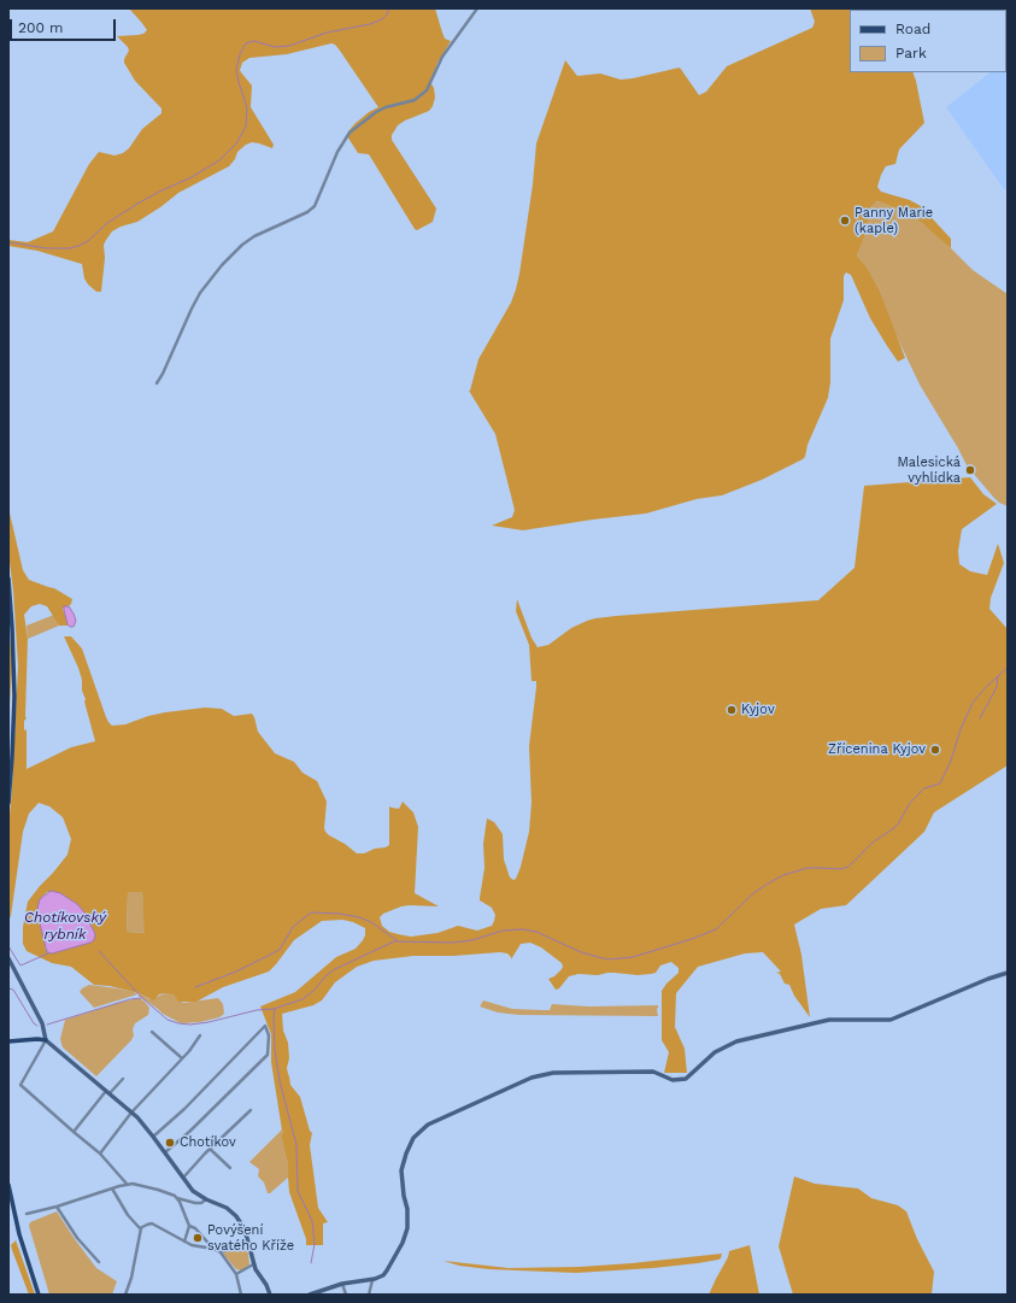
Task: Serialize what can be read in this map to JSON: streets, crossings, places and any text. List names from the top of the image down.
{
  "water": ["Chotíkovský rybník"],
  "places": [
    "Panny Marie (kaple)",
    "Malesická vyhlídka",
    "Kyjov",
    "Zřícenina Kyjov",
    "Chotíkov",
    "Povýšení svatého Kříže"
  ],
  "legend": ["Road", "Park"],
  "scale_bar": "200 m"
}
